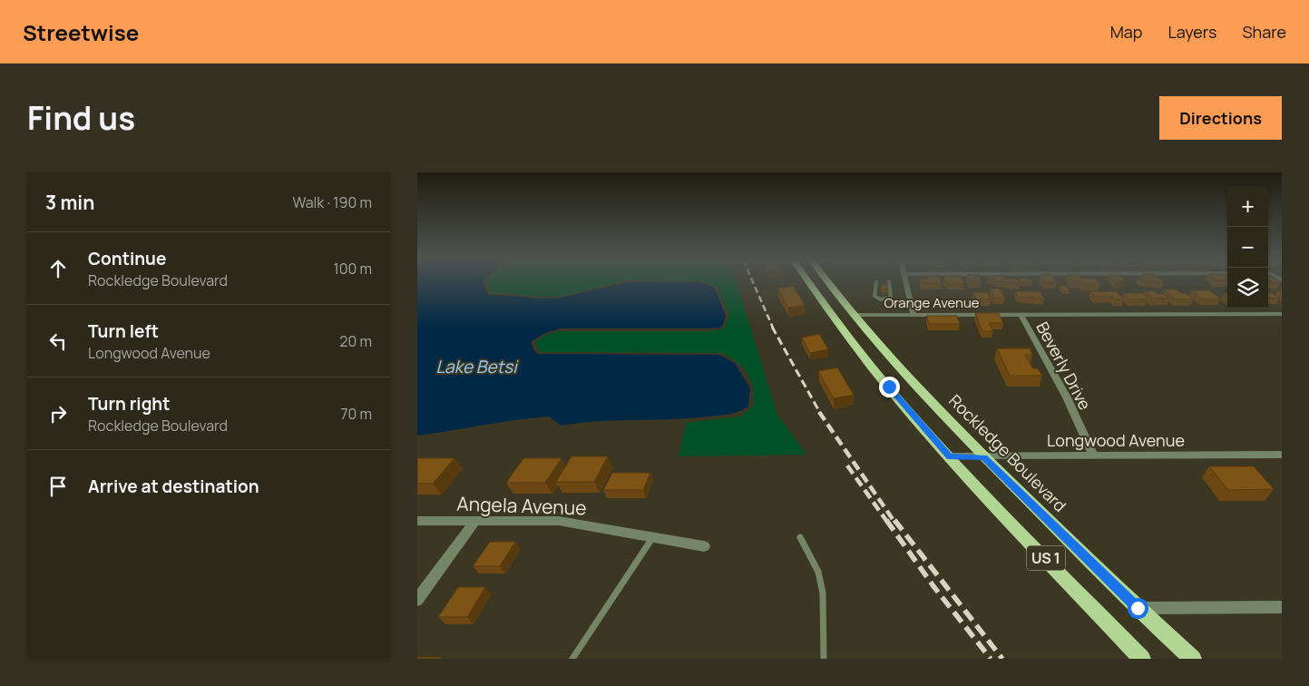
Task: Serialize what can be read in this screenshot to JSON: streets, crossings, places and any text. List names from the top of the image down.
{
  "streets": {
    "main road": ["Rockledge Boulevard", "US 1"],
    "street": [
      "Orange Avenue",
      "Beverly Drive",
      "Longwood Avenue",
      "Angela Avenue"
    ]
  },
  "crossings": [
    ["Orange Avenue", "Beverly Drive"],
    ["Orange Avenue", "Rockledge Boulevard"],
    ["Beverly Drive", "Longwood Avenue"],
    ["Longwood Avenue", "Rockledge Boulevard"],
    ["Longwood Avenue", "US 1"]
  ],
  "water": ["Lake Betsi"],
  "page": {
    "header": "Streetwise",
    "nav": ["Map", "Layers", "Share"],
    "title": "Find us",
    "buttons": "Directions",
    "heading": ["3 min", "Walk · 190 m"],
    "map_buttons": ["+", "−"],
    "list": [
      ["Continue", "Rockledge Boulevard", "100 m"],
      ["Turn left", "Longwood Avenue", "20 m"],
      ["Turn right", "Rockledge Boulevard", "70 m"],
      "Arrive at destination"
    ]
  }
}
